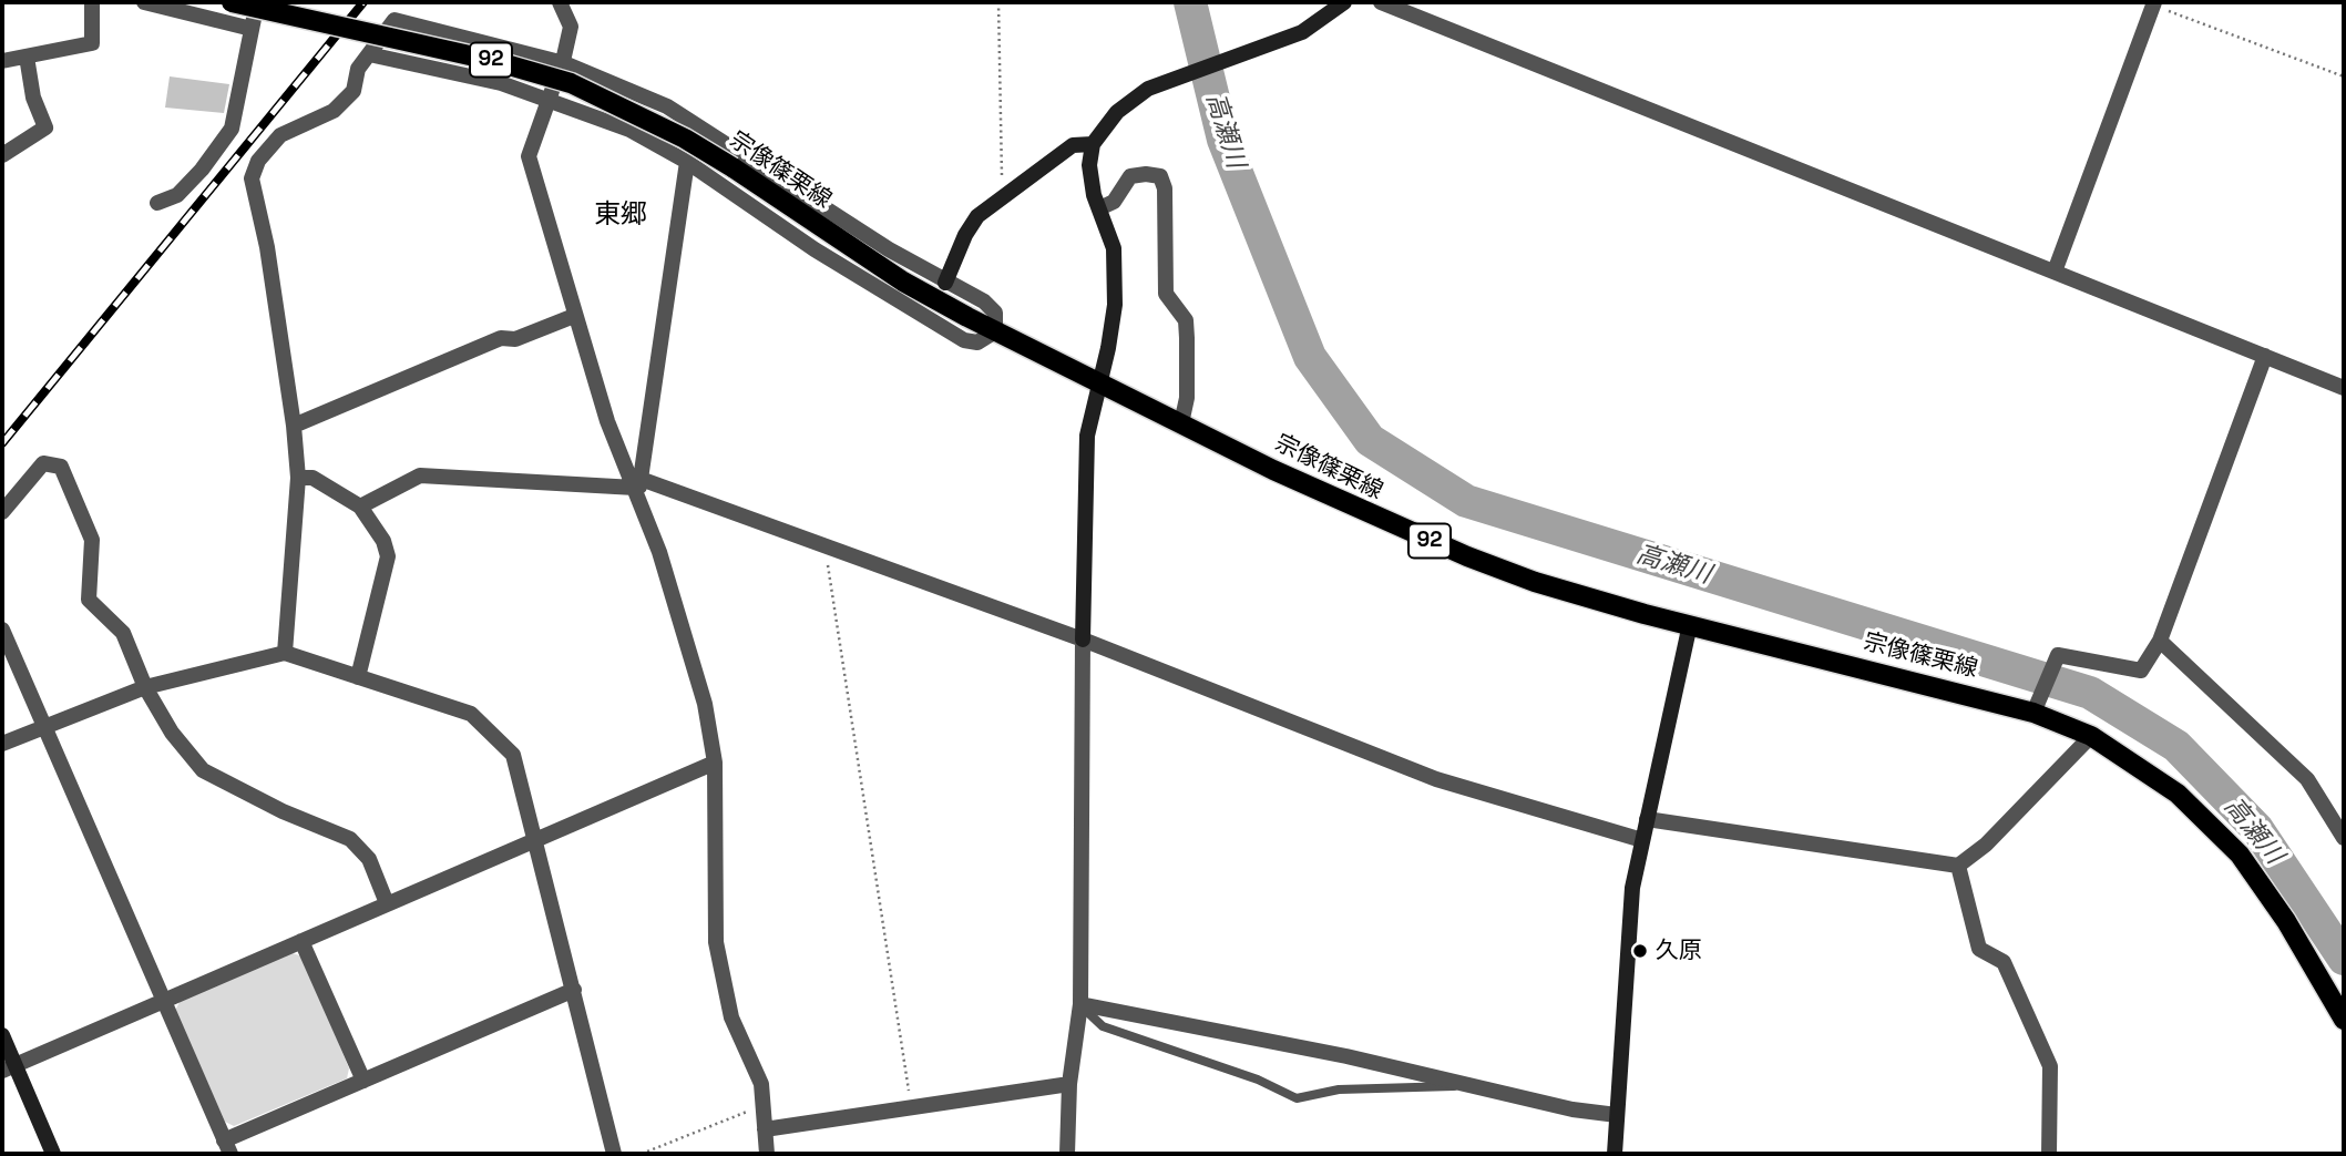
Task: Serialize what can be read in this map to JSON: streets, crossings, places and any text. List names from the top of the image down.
{
  "streets": {
    "main road": ["92", "宗像篠栗線"]
  },
  "districts": ["東郷"],
  "water": ["高瀬川"],
  "places": ["久原"]
}
